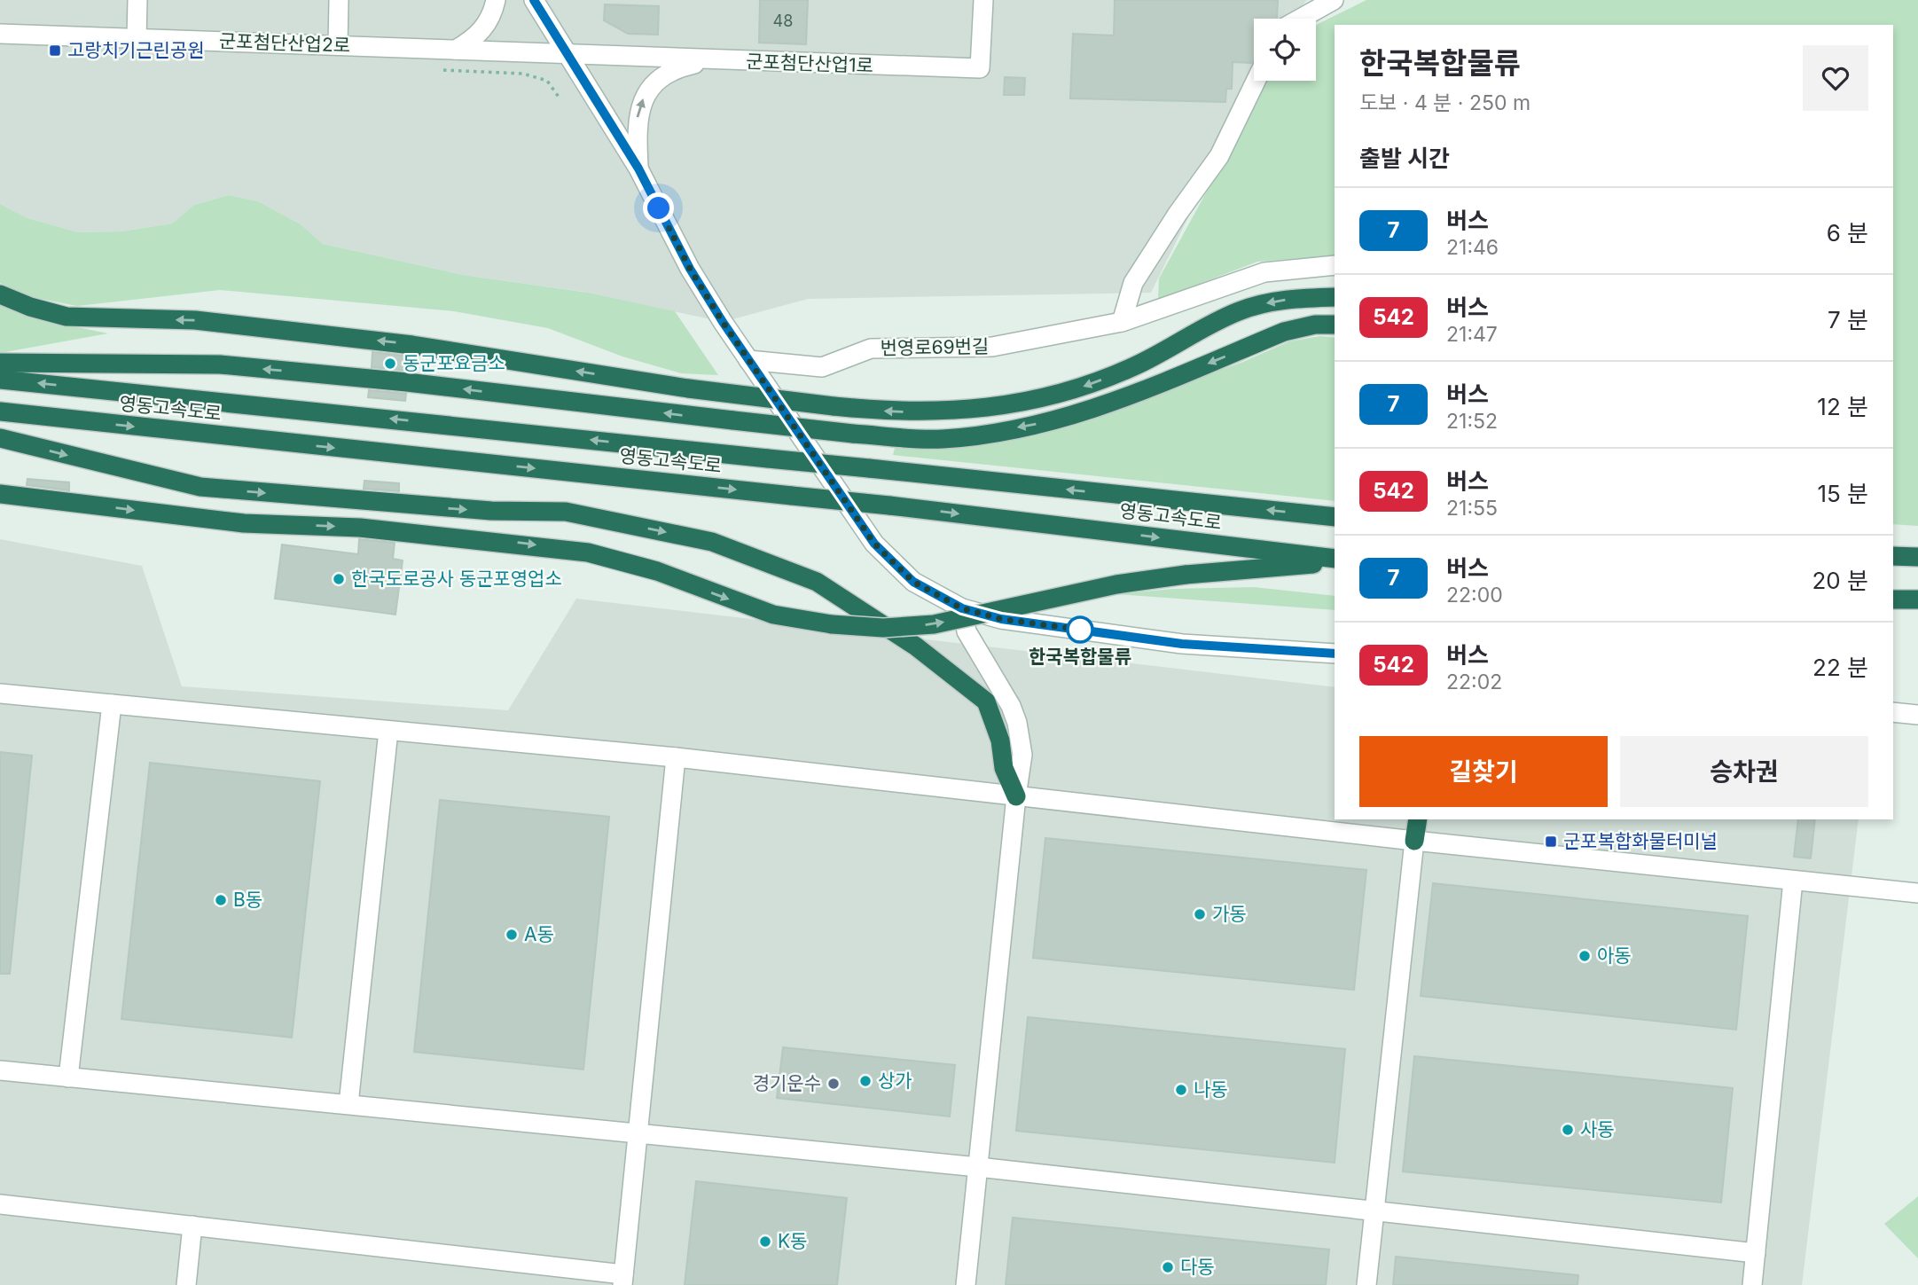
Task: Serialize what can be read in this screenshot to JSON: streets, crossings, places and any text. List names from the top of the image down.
{
  "streets": {
    "highway": ["영동고속도로"],
    "street": ["군포첨단산업2로", "군포첨단산업1로", "번영로69번길"]
  },
  "crossings": [
    ["군포첨단산업2로", "군포첨단산업1로"]
  ],
  "places": {
    "transit": ["고랑치기근린공원", "군포복합화물터미널"],
    "other": [
      "동군포요금소",
      "한국도로공사 동군포영업소",
      "한국복합물류",
      "B동",
      "가동",
      "A동",
      "아동",
      "상가",
      "경기운수",
      "나동",
      "사동",
      "K동",
      "다동"
    ]
  },
  "lines": ["bus line 7"],
  "house_numbers": ["48"],
  "page": {
    "heading": [
      ["한국복합물류", "도보 · 4 분 · 250 m"],
      "출발 시간"
    ],
    "list": [
      {
        "mark": "7",
        "name": "버스",
        "note": "21:46",
        "value": "6 분"
      },
      {
        "mark": "542",
        "name": "버스",
        "note": "21:47",
        "value": "7 분"
      },
      {
        "mark": "7",
        "name": "버스",
        "note": "21:52",
        "value": "12 분"
      },
      {
        "mark": "542",
        "name": "버스",
        "note": "21:55",
        "value": "15 분"
      },
      {
        "mark": "7",
        "name": "버스",
        "note": "22:00",
        "value": "20 분"
      },
      {
        "mark": "542",
        "name": "버스",
        "note": "22:02",
        "value": "22 분"
      }
    ],
    "buttons": ["길찾기", "승차권"]
  }
}
